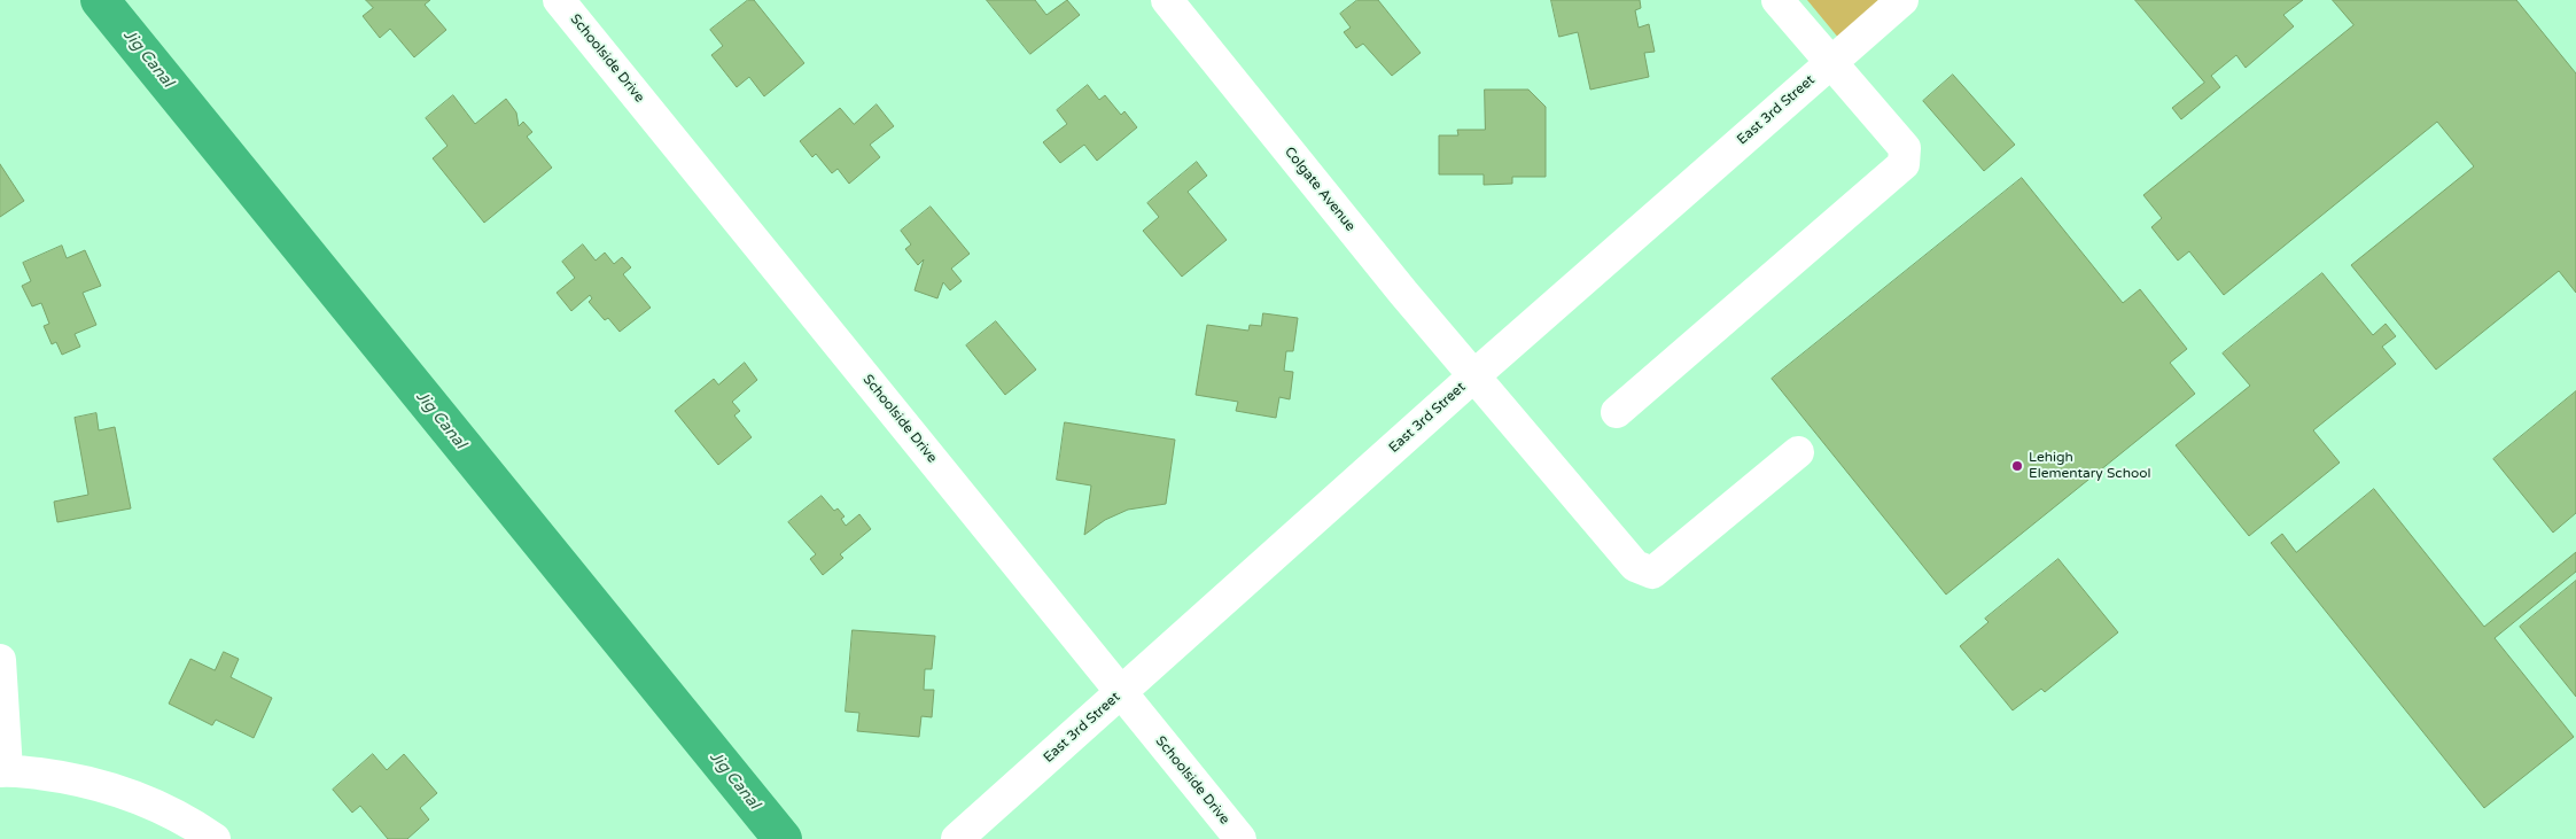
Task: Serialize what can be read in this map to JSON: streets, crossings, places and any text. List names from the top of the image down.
{
  "streets": {
    "street": ["Schoolside Drive", "East 3rd Street", "Colgate Avenue"]
  },
  "crossings": [
    ["Schoolside Drive", "East 3rd Street"],
    ["East 3rd Street", "Colgate Avenue"]
  ],
  "water": ["Jig Canal"],
  "places": ["Lehigh Elementary School"]
}
